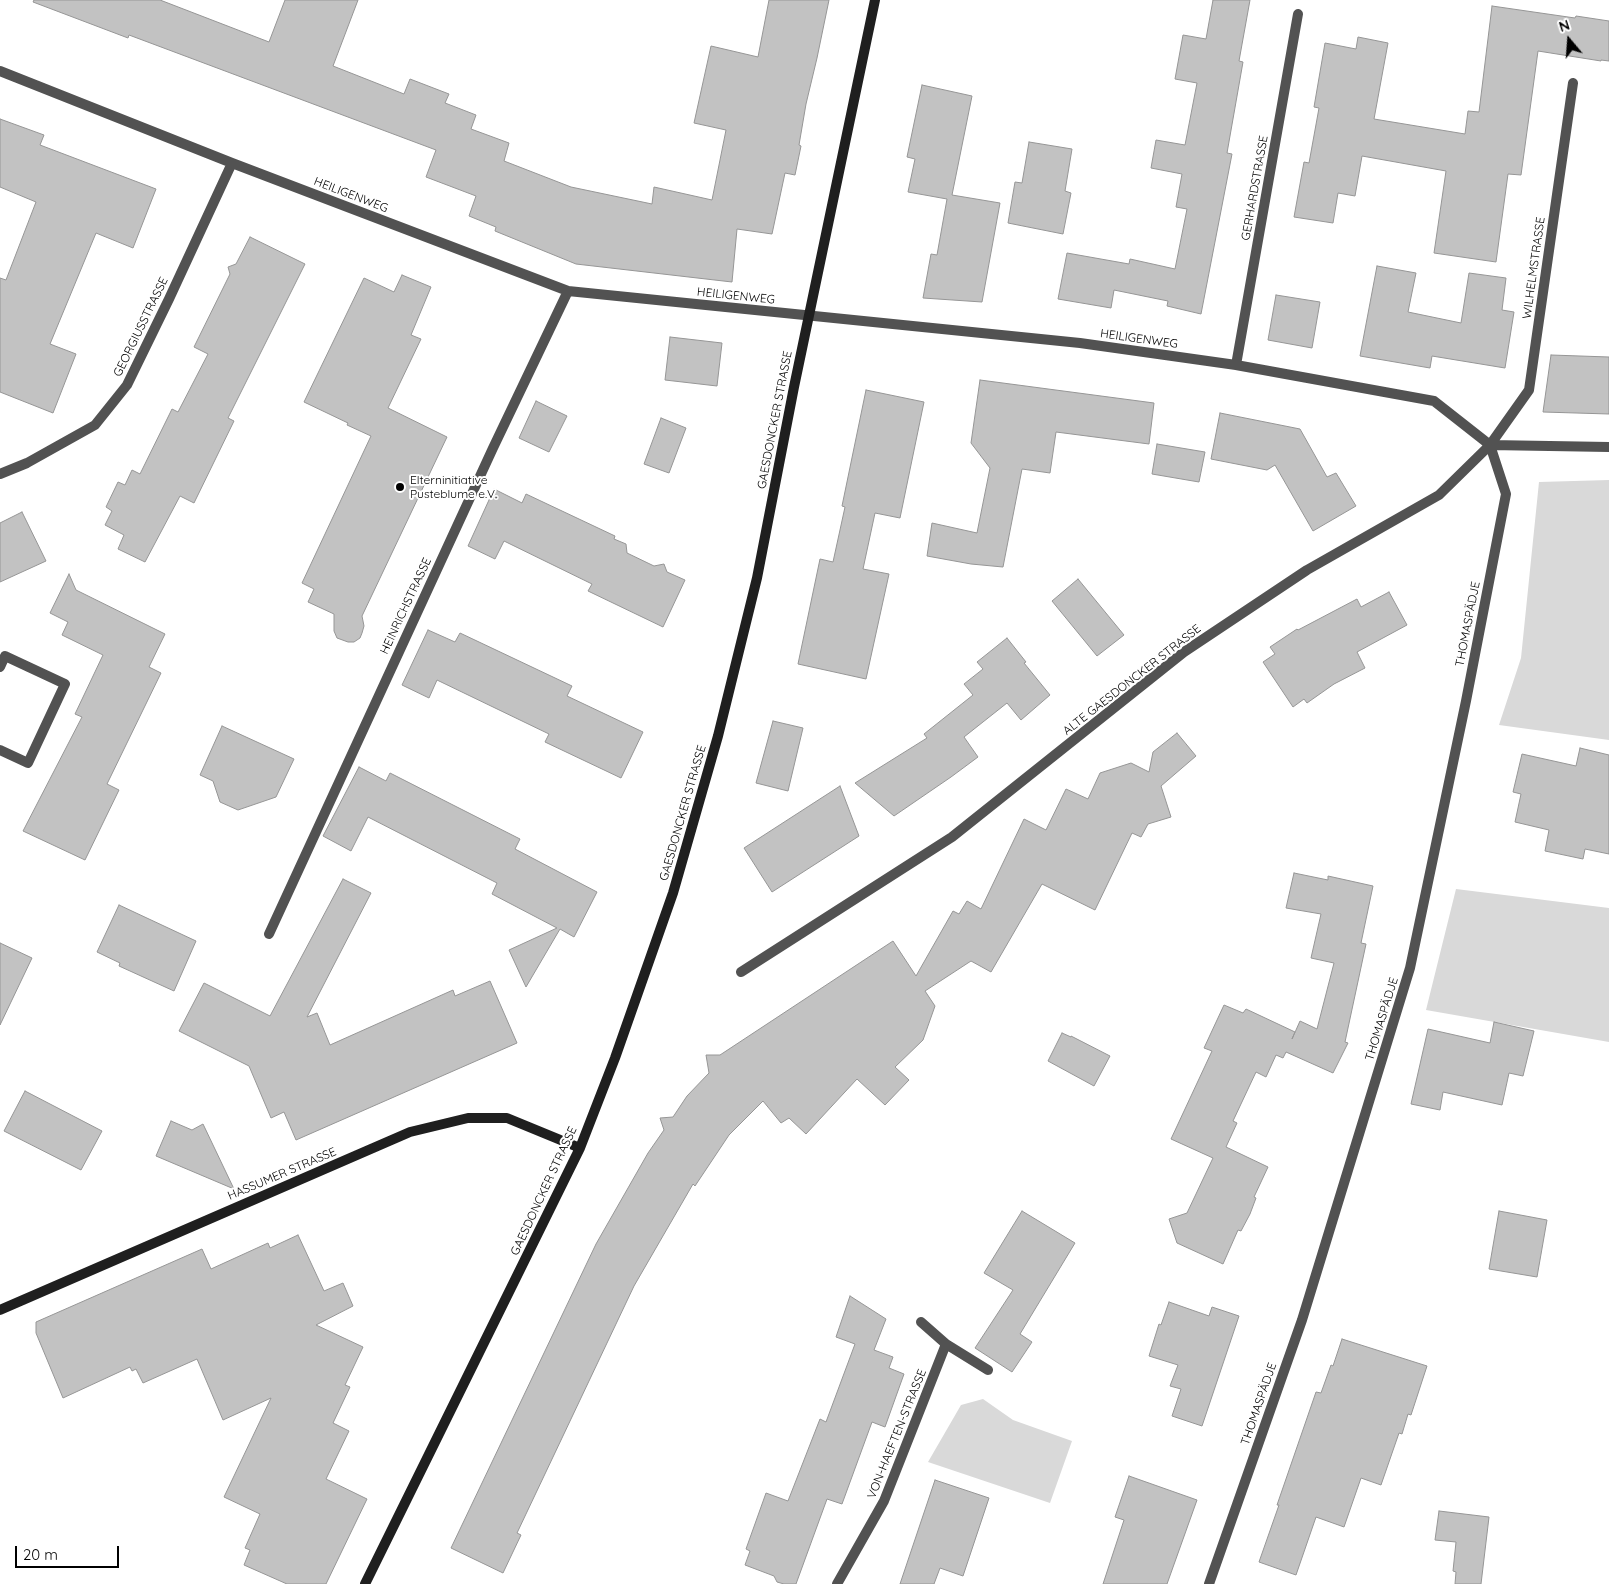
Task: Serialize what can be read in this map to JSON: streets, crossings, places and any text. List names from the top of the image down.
{
  "streets": {
    "main road": ["GAESDONCKER STRASSE", "HASSUMER STRASSE"],
    "street": [
      "GERHARDSTRASSE",
      "HEILIGENWEG",
      "WILHELMSTRASSE",
      "GEORGIUSSTRASSE",
      "HEINRICHSTRASSE",
      "THOMASPÄDJE",
      "ALTE GAESDONCKER STRASSE",
      "VON-HAEFTEN-STRASSE"
    ]
  },
  "crossings": [
    ["GERHARDSTRASSE", "HEILIGENWEG"],
    ["HEILIGENWEG", "WILHELMSTRASSE"],
    ["HEILIGENWEG", "GEORGIUSSTRASSE"],
    ["HEILIGENWEG", "GAESDONCKER STRASSE"],
    ["HEILIGENWEG", "HEINRICHSTRASSE"],
    ["HEILIGENWEG", "THOMASPÄDJE"],
    ["HEILIGENWEG", "ALTE GAESDONCKER STRASSE"],
    ["WILHELMSTRASSE", "THOMASPÄDJE"],
    ["WILHELMSTRASSE", "ALTE GAESDONCKER STRASSE"],
    ["GAESDONCKER STRASSE", "HASSUMER STRASSE"],
    ["THOMASPÄDJE", "ALTE GAESDONCKER STRASSE"]
  ],
  "places": ["Elterninitiative Pusteblume e.V."],
  "scale_bar": "20 m",
  "north": "top"
}
